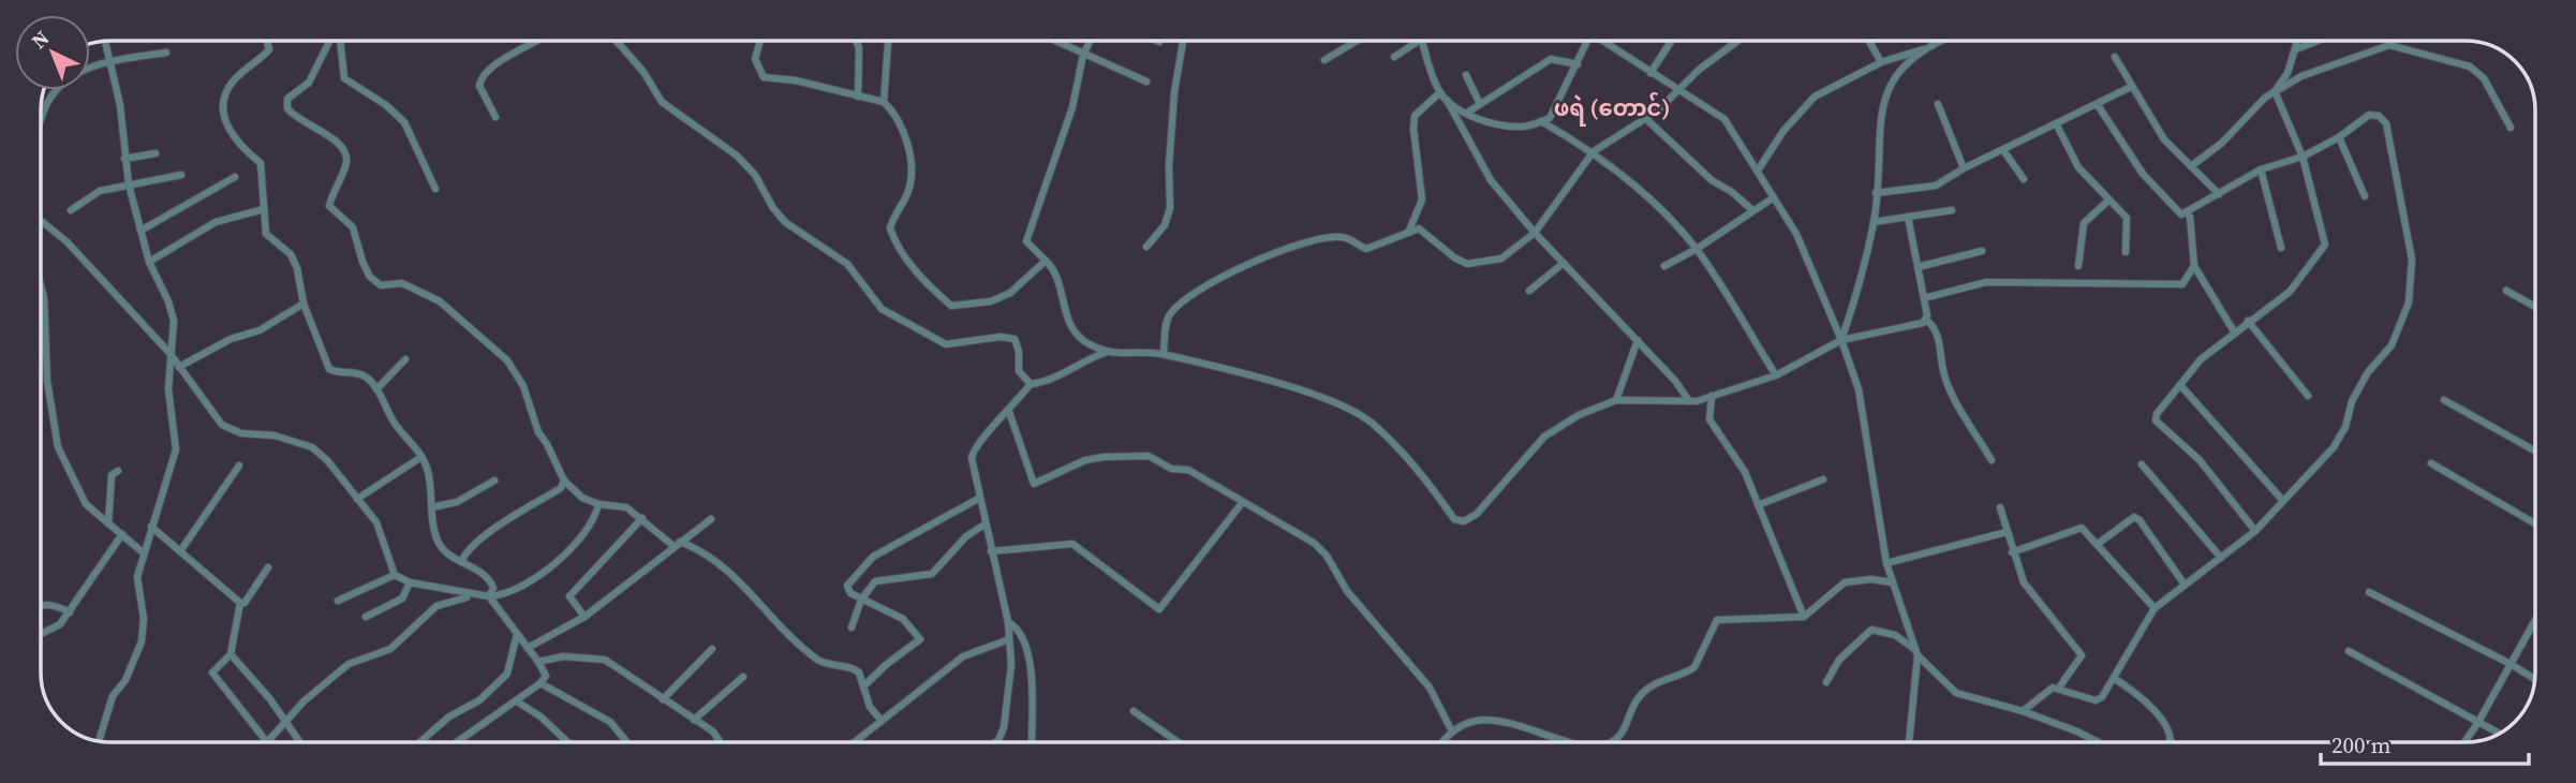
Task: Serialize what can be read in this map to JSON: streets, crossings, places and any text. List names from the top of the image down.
{
  "districts": ["ဖရဲ (တောင်)"],
  "scale_bar": "200 m",
  "north": "top left"
}
